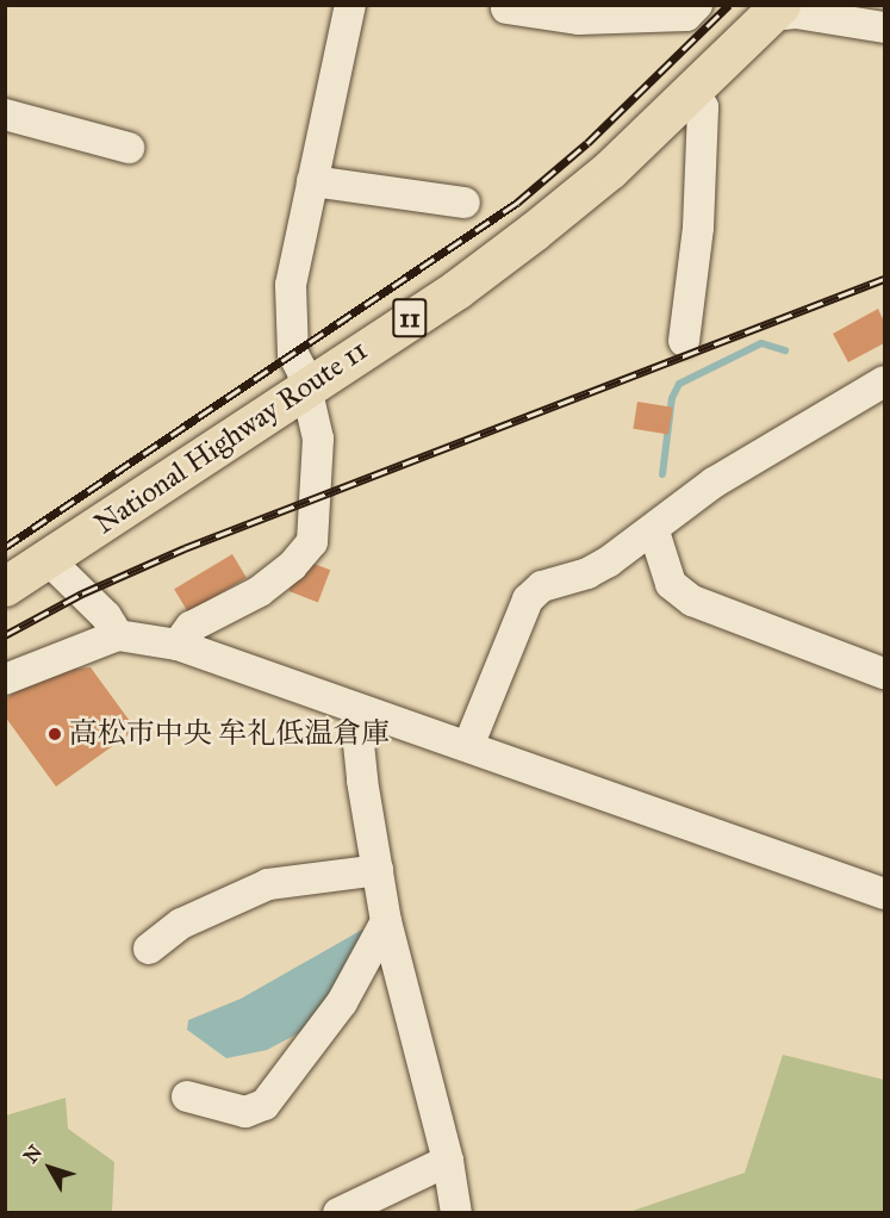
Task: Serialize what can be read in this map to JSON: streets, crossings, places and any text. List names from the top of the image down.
{
  "streets": {
    "highway": ["11", "National Highway Route 11"]
  },
  "places": ["高松市中央 牟礼低温倉庫"],
  "north": "top left"
}
